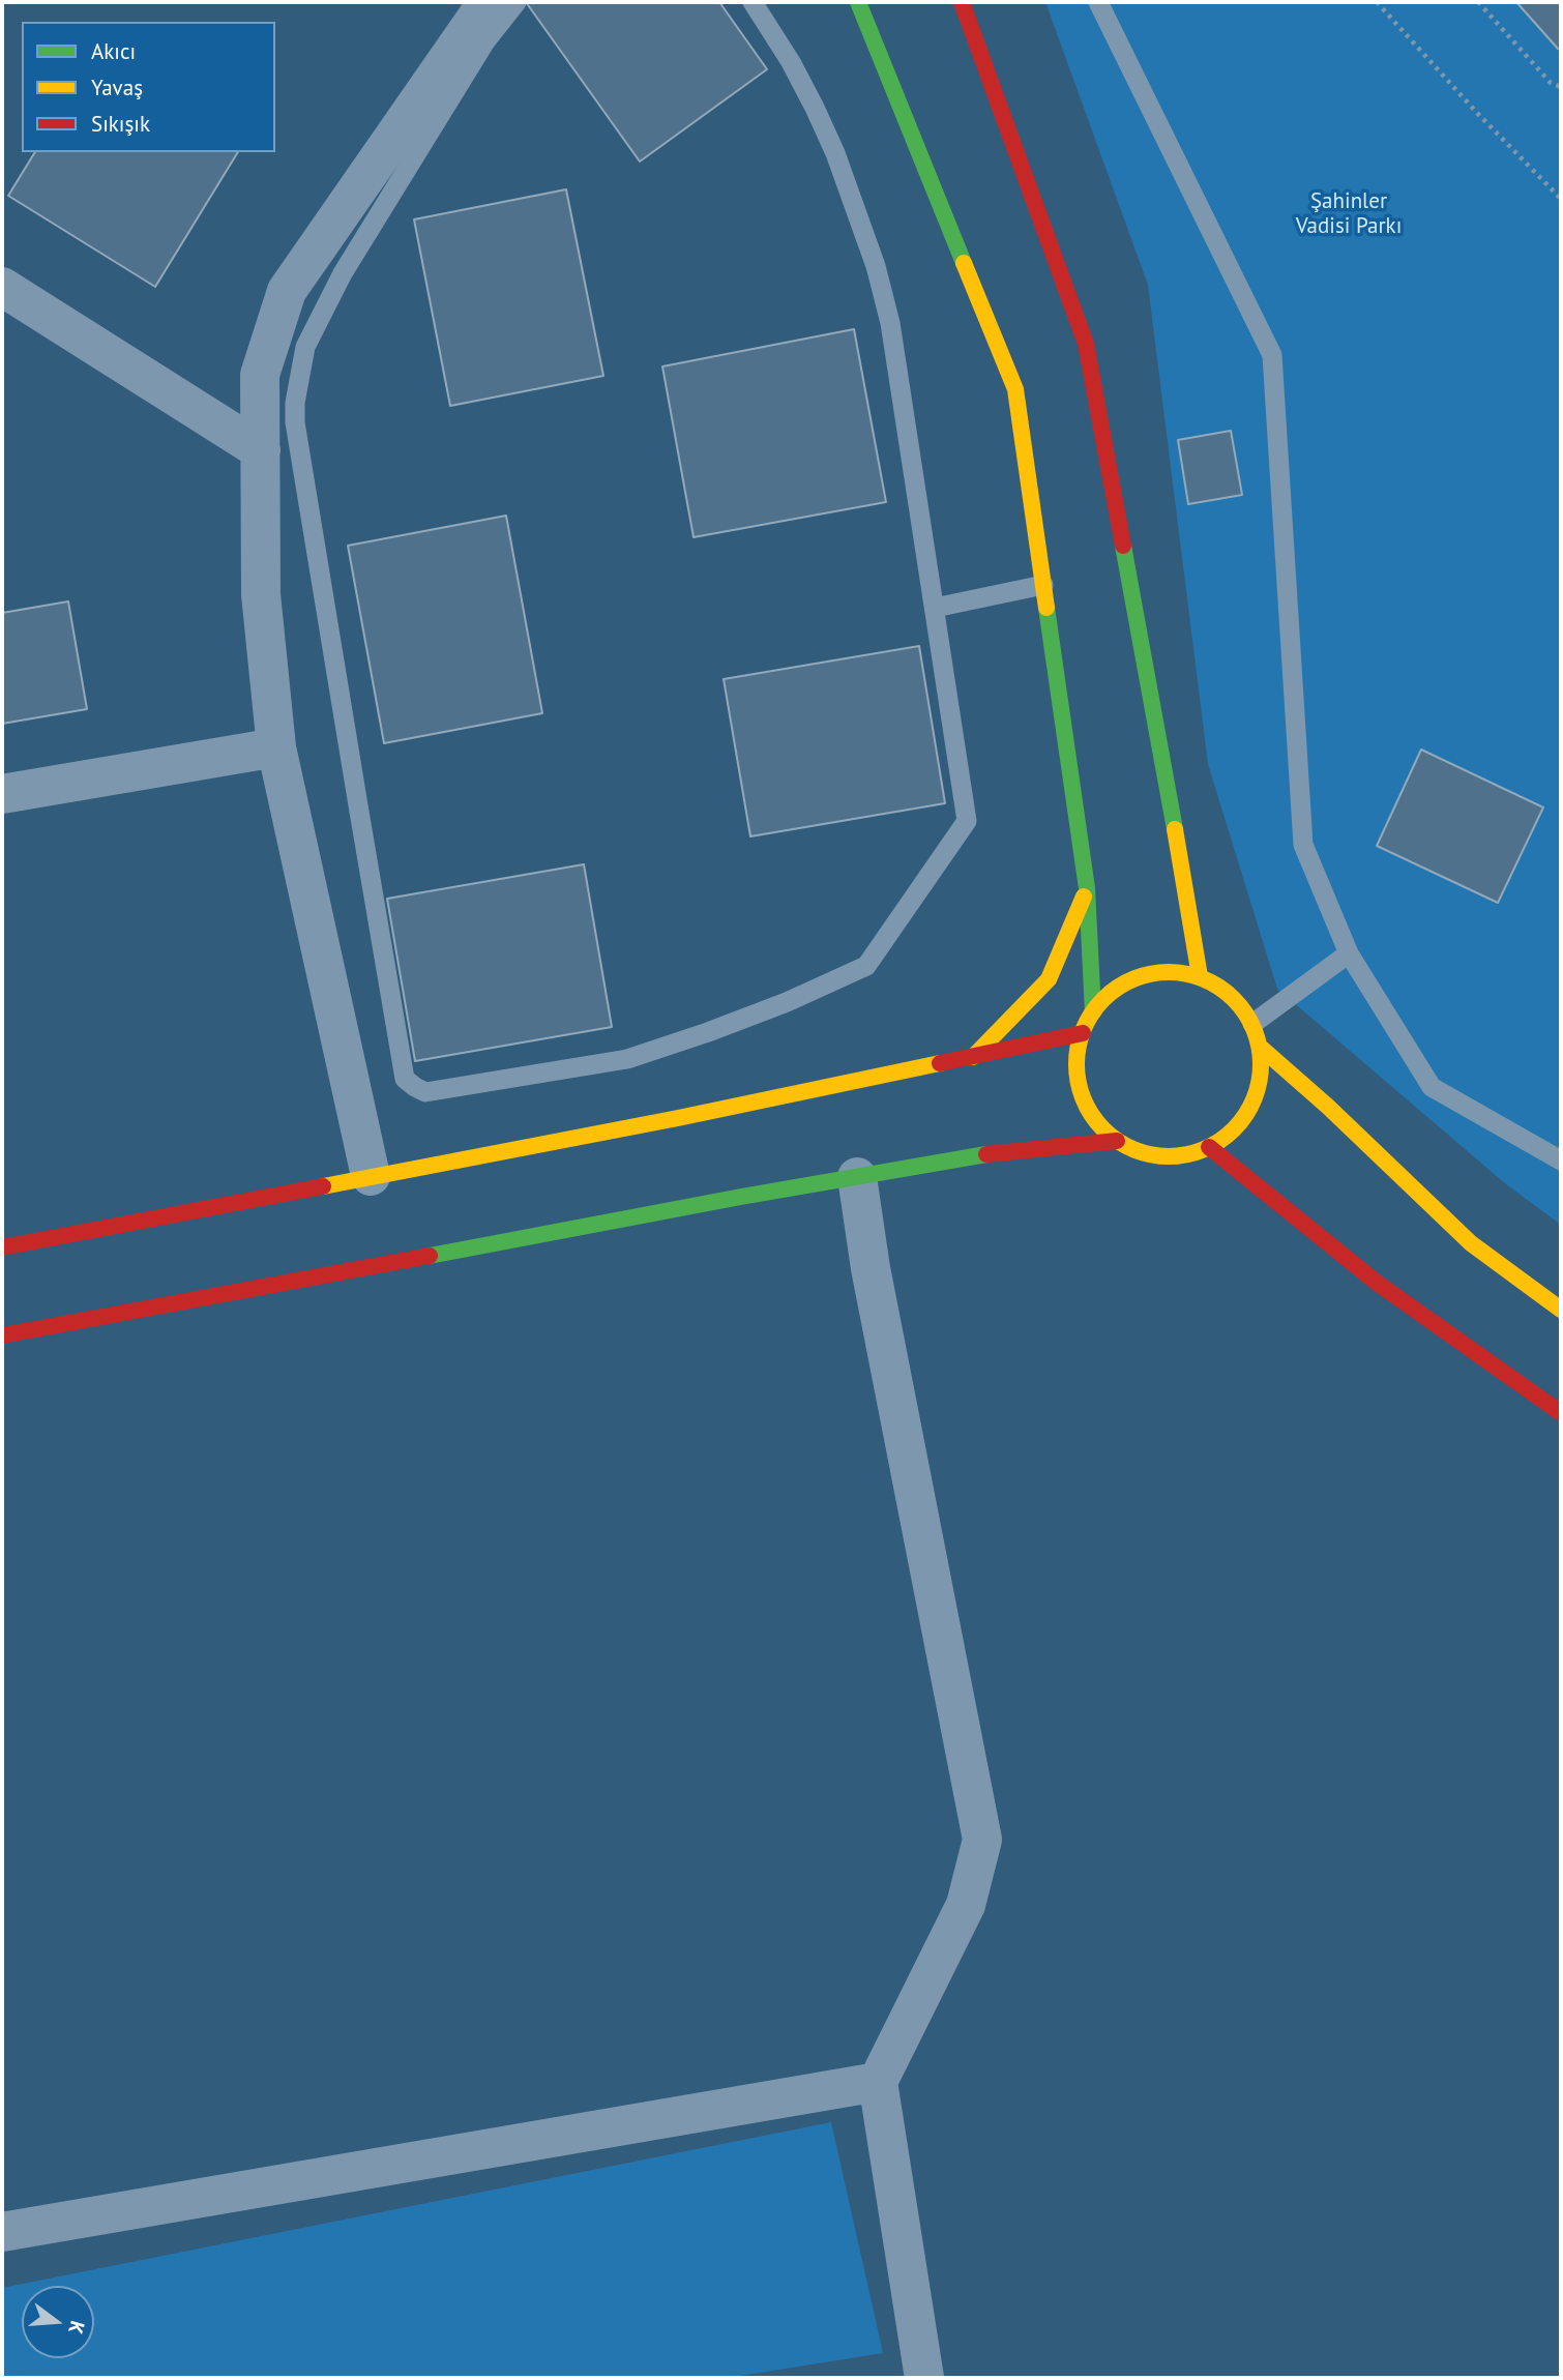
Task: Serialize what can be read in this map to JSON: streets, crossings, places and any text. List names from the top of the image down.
{
  "parks": ["Şahinler Vadisi Parkı"],
  "legend": ["Akıcı", "Yavaş", "Sıkışık"],
  "north": "right"
}
